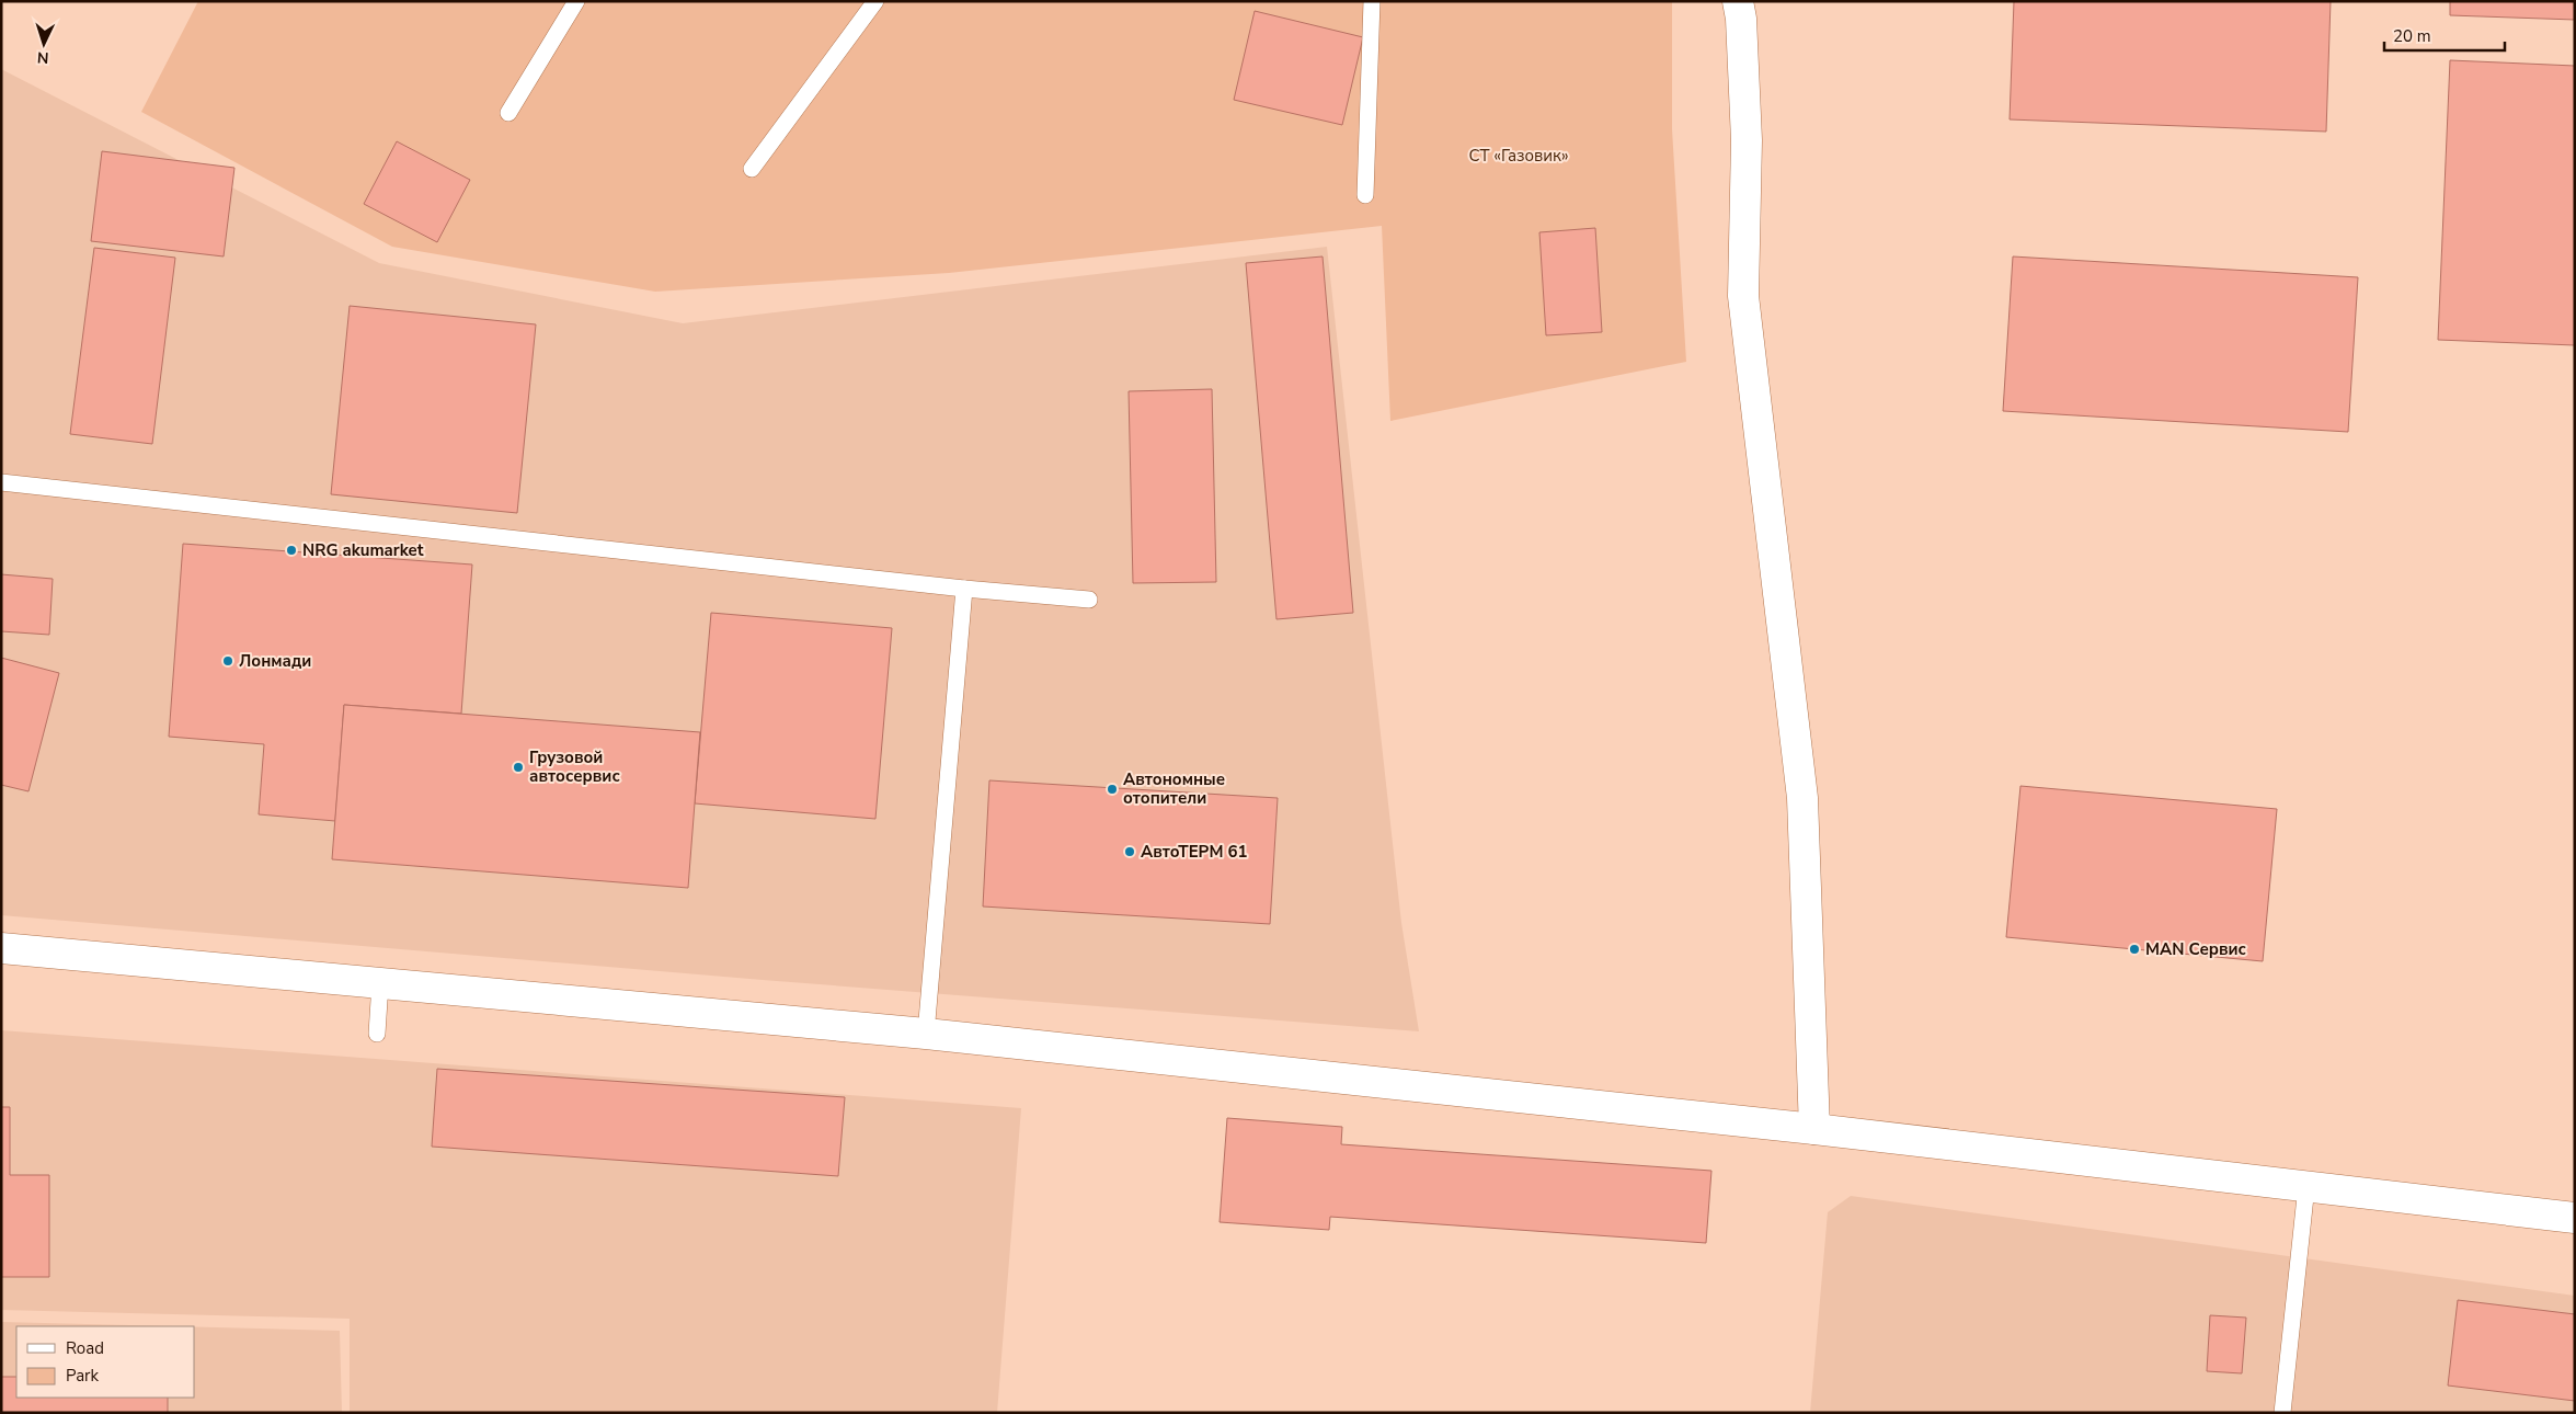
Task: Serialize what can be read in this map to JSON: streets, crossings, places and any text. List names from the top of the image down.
{
  "parks": ["СТ «Газовик»"],
  "places": [
    "NRG akumarket",
    "Лонмади",
    "Грузовой автосервис",
    "Автономные отопители",
    "АвтоТЕРМ 61",
    "MAN Сервис"
  ],
  "legend": ["Road", "Park"],
  "scale_bar": "20 m",
  "north": "bottom"
}
